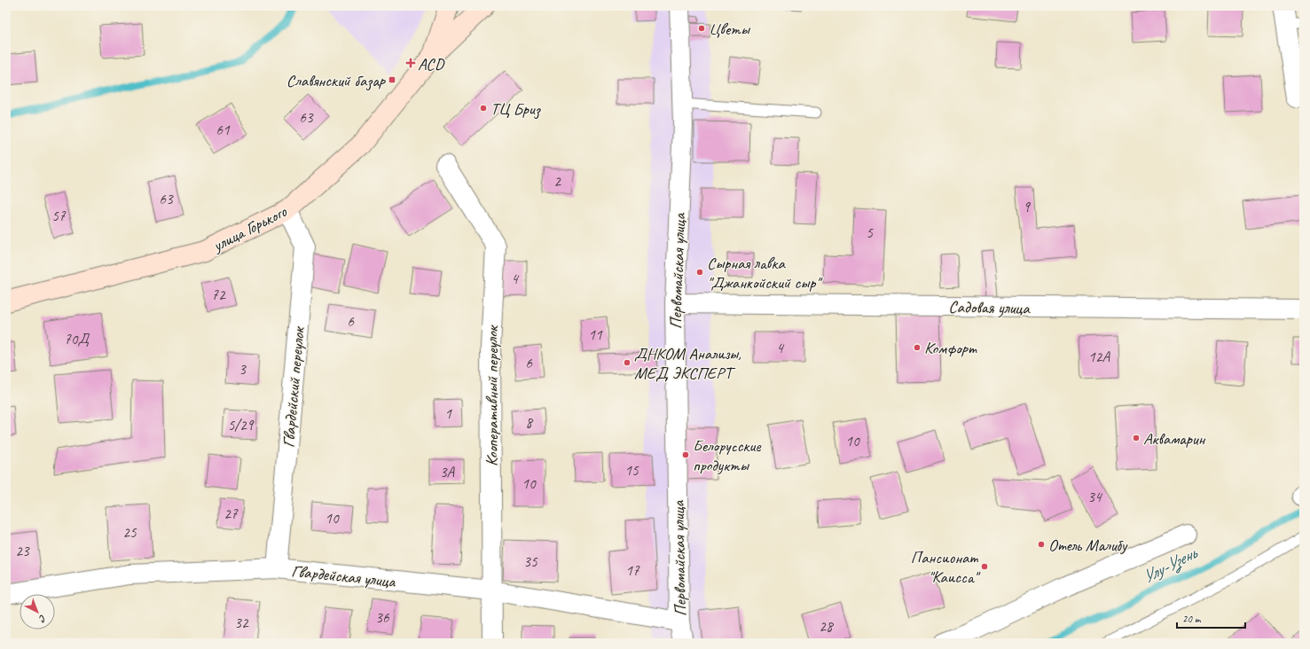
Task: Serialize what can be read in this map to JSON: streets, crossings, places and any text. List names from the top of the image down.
{
  "streets": {
    "main road": ["улица Горького"],
    "street": [
      "Первомайская улица",
      "Садовая улица",
      "Гвардейский переулок",
      "Кооперативный переулок",
      "Гвардейская улица"
    ]
  },
  "crossings": [
    ["улица Горького", "Гвардейский переулок"],
    ["Первомайская улица", "Садовая улица"],
    ["Первомайская улица", "Гвардейская улица"],
    ["Гвардейский переулок", "Гвардейская улица"],
    ["Кооперативный переулок", "Гвардейская улица"]
  ],
  "water": ["Улу-Узень"],
  "places": {
    "other": [
      "Цветы",
      "ТЦ Бриз",
      "Сырная лавка \"Джанкойский сыр\"",
      "Комфорт",
      "ДНКОМ Анализы, МЕД ЭКСПЕРТ",
      "Аквамарин",
      "Белорусские продукты",
      "Отель Малибу",
      "Пансионат \"Каисса\""
    ],
    "health": ["ACD"],
    "transit": ["Славянский базар"]
  },
  "house_numbers": [
    "63",
    "61",
    "2",
    "63",
    "9",
    "57",
    "5",
    "4",
    "72",
    "6",
    "11",
    "70Д",
    "4",
    "12А",
    "6",
    "3",
    "1",
    "8",
    "5/29",
    "10",
    "15",
    "3А",
    "10",
    "34",
    "27",
    "10",
    "25",
    "23",
    "35",
    "17",
    "36",
    "32",
    "28"
  ],
  "scale_bar": "20 m",
  "north": "bottom right"
}
